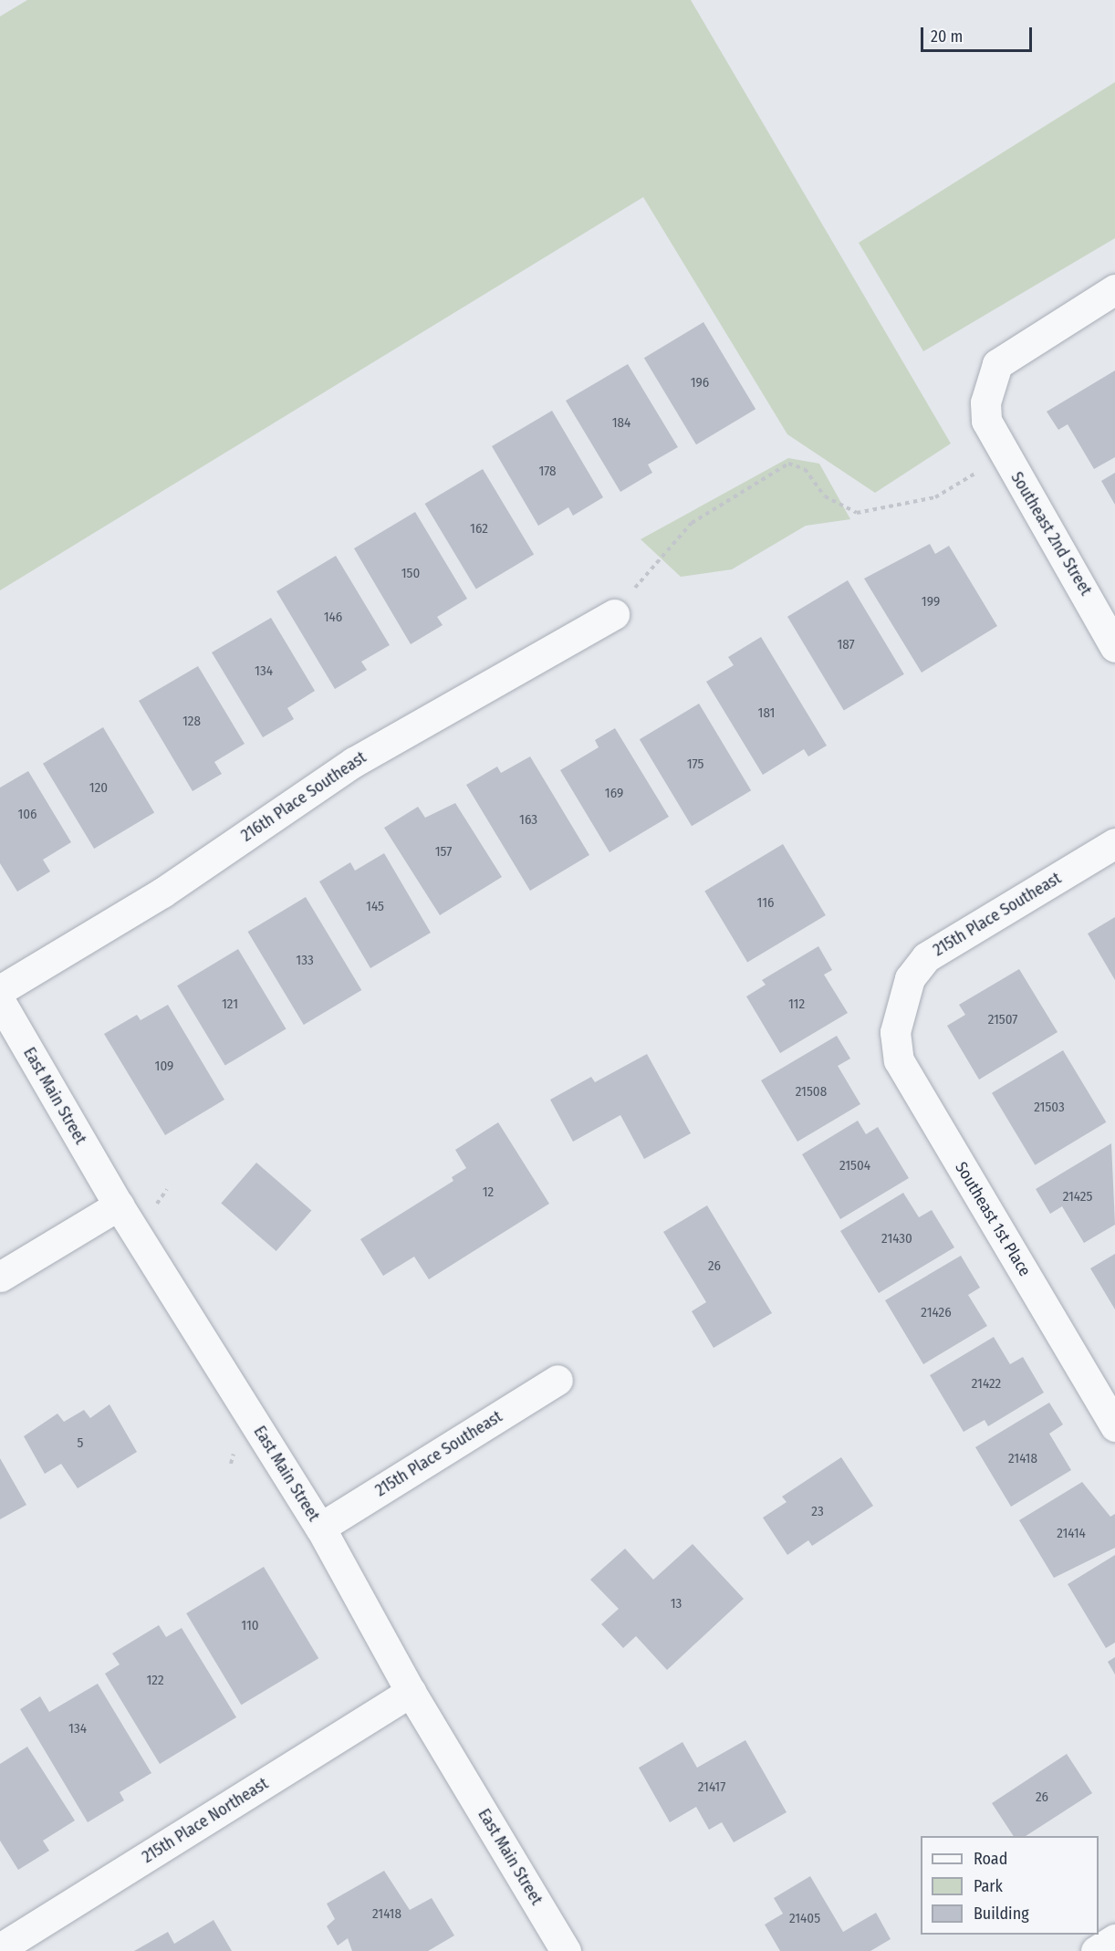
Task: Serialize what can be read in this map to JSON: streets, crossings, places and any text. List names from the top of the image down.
{
  "streets": {
    "street": [
      "Southeast 2nd Street",
      "216th Place Southeast",
      "215th Place Southeast",
      "East Main Street",
      "Southeast 1st Place",
      "215th Place Northeast"
    ]
  },
  "crossings": [
    ["215th Place Southeast", "East Main Street"],
    ["215th Place Southeast", "Southeast 1st Place"],
    ["East Main Street", "215th Place Northeast"]
  ],
  "house_numbers": [
    "196",
    "184",
    "178",
    "162",
    "150",
    "199",
    "146",
    "187",
    "134",
    "181",
    "128",
    "175",
    "120",
    "169",
    "106",
    "163",
    "157",
    "116",
    "145",
    "133",
    "121",
    "112",
    "21507",
    "109",
    "21508",
    "21503",
    "21504",
    "12",
    "21425",
    "21430",
    "26",
    "21426",
    "21422",
    "5",
    "21418",
    "23",
    "21414",
    "13",
    "110",
    "122",
    "134",
    "21417",
    "26",
    "21418",
    "21405"
  ],
  "legend": ["Road", "Park", "Building"],
  "scale_bar": "20 m"
}
